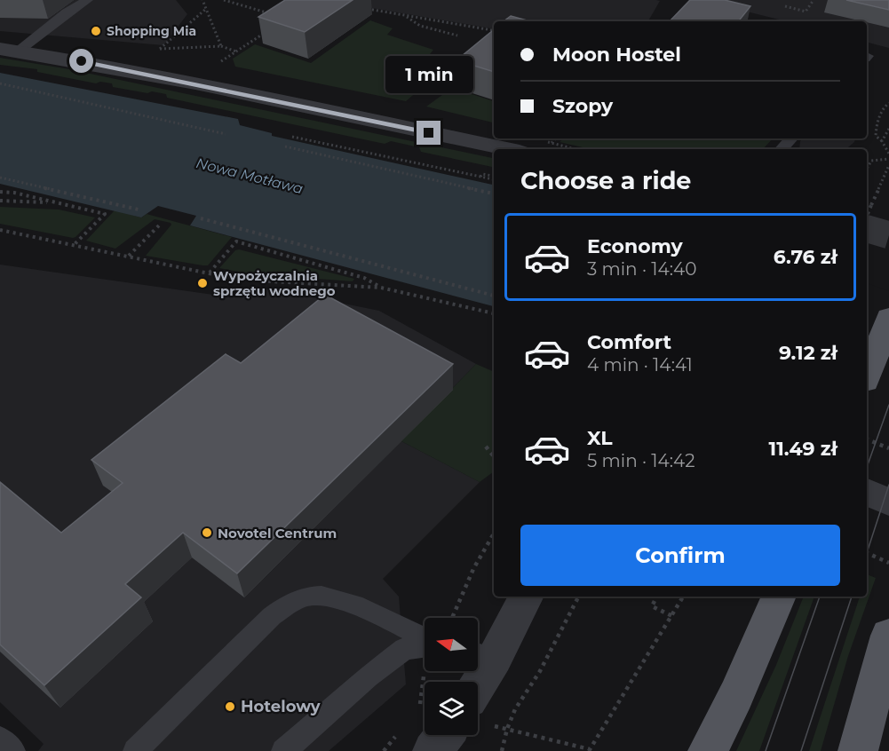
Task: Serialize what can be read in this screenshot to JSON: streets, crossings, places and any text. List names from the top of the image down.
{
  "water": ["Nowa Motława"],
  "places": [
    "Shopping Mia",
    "Wypożyczalnia sprzętu wodnego",
    "Novotel Centrum",
    "Hotelowy"
  ],
  "north": "left",
  "page": {
    "banner": ["Moon Hostel", "Szopy"],
    "bubble": "1 min",
    "heading": "Choose a ride",
    "list": [
      {
        "name": "Economy",
        "note": "3 min · 14:40",
        "value": "6.76 zł"
      },
      {
        "name": "Comfort",
        "note": "4 min · 14:41",
        "value": "9.12 zł"
      },
      {
        "name": "XL",
        "note": "5 min · 14:42",
        "value": "11.49 zł"
      }
    ],
    "buttons": "Confirm"
  }
}
